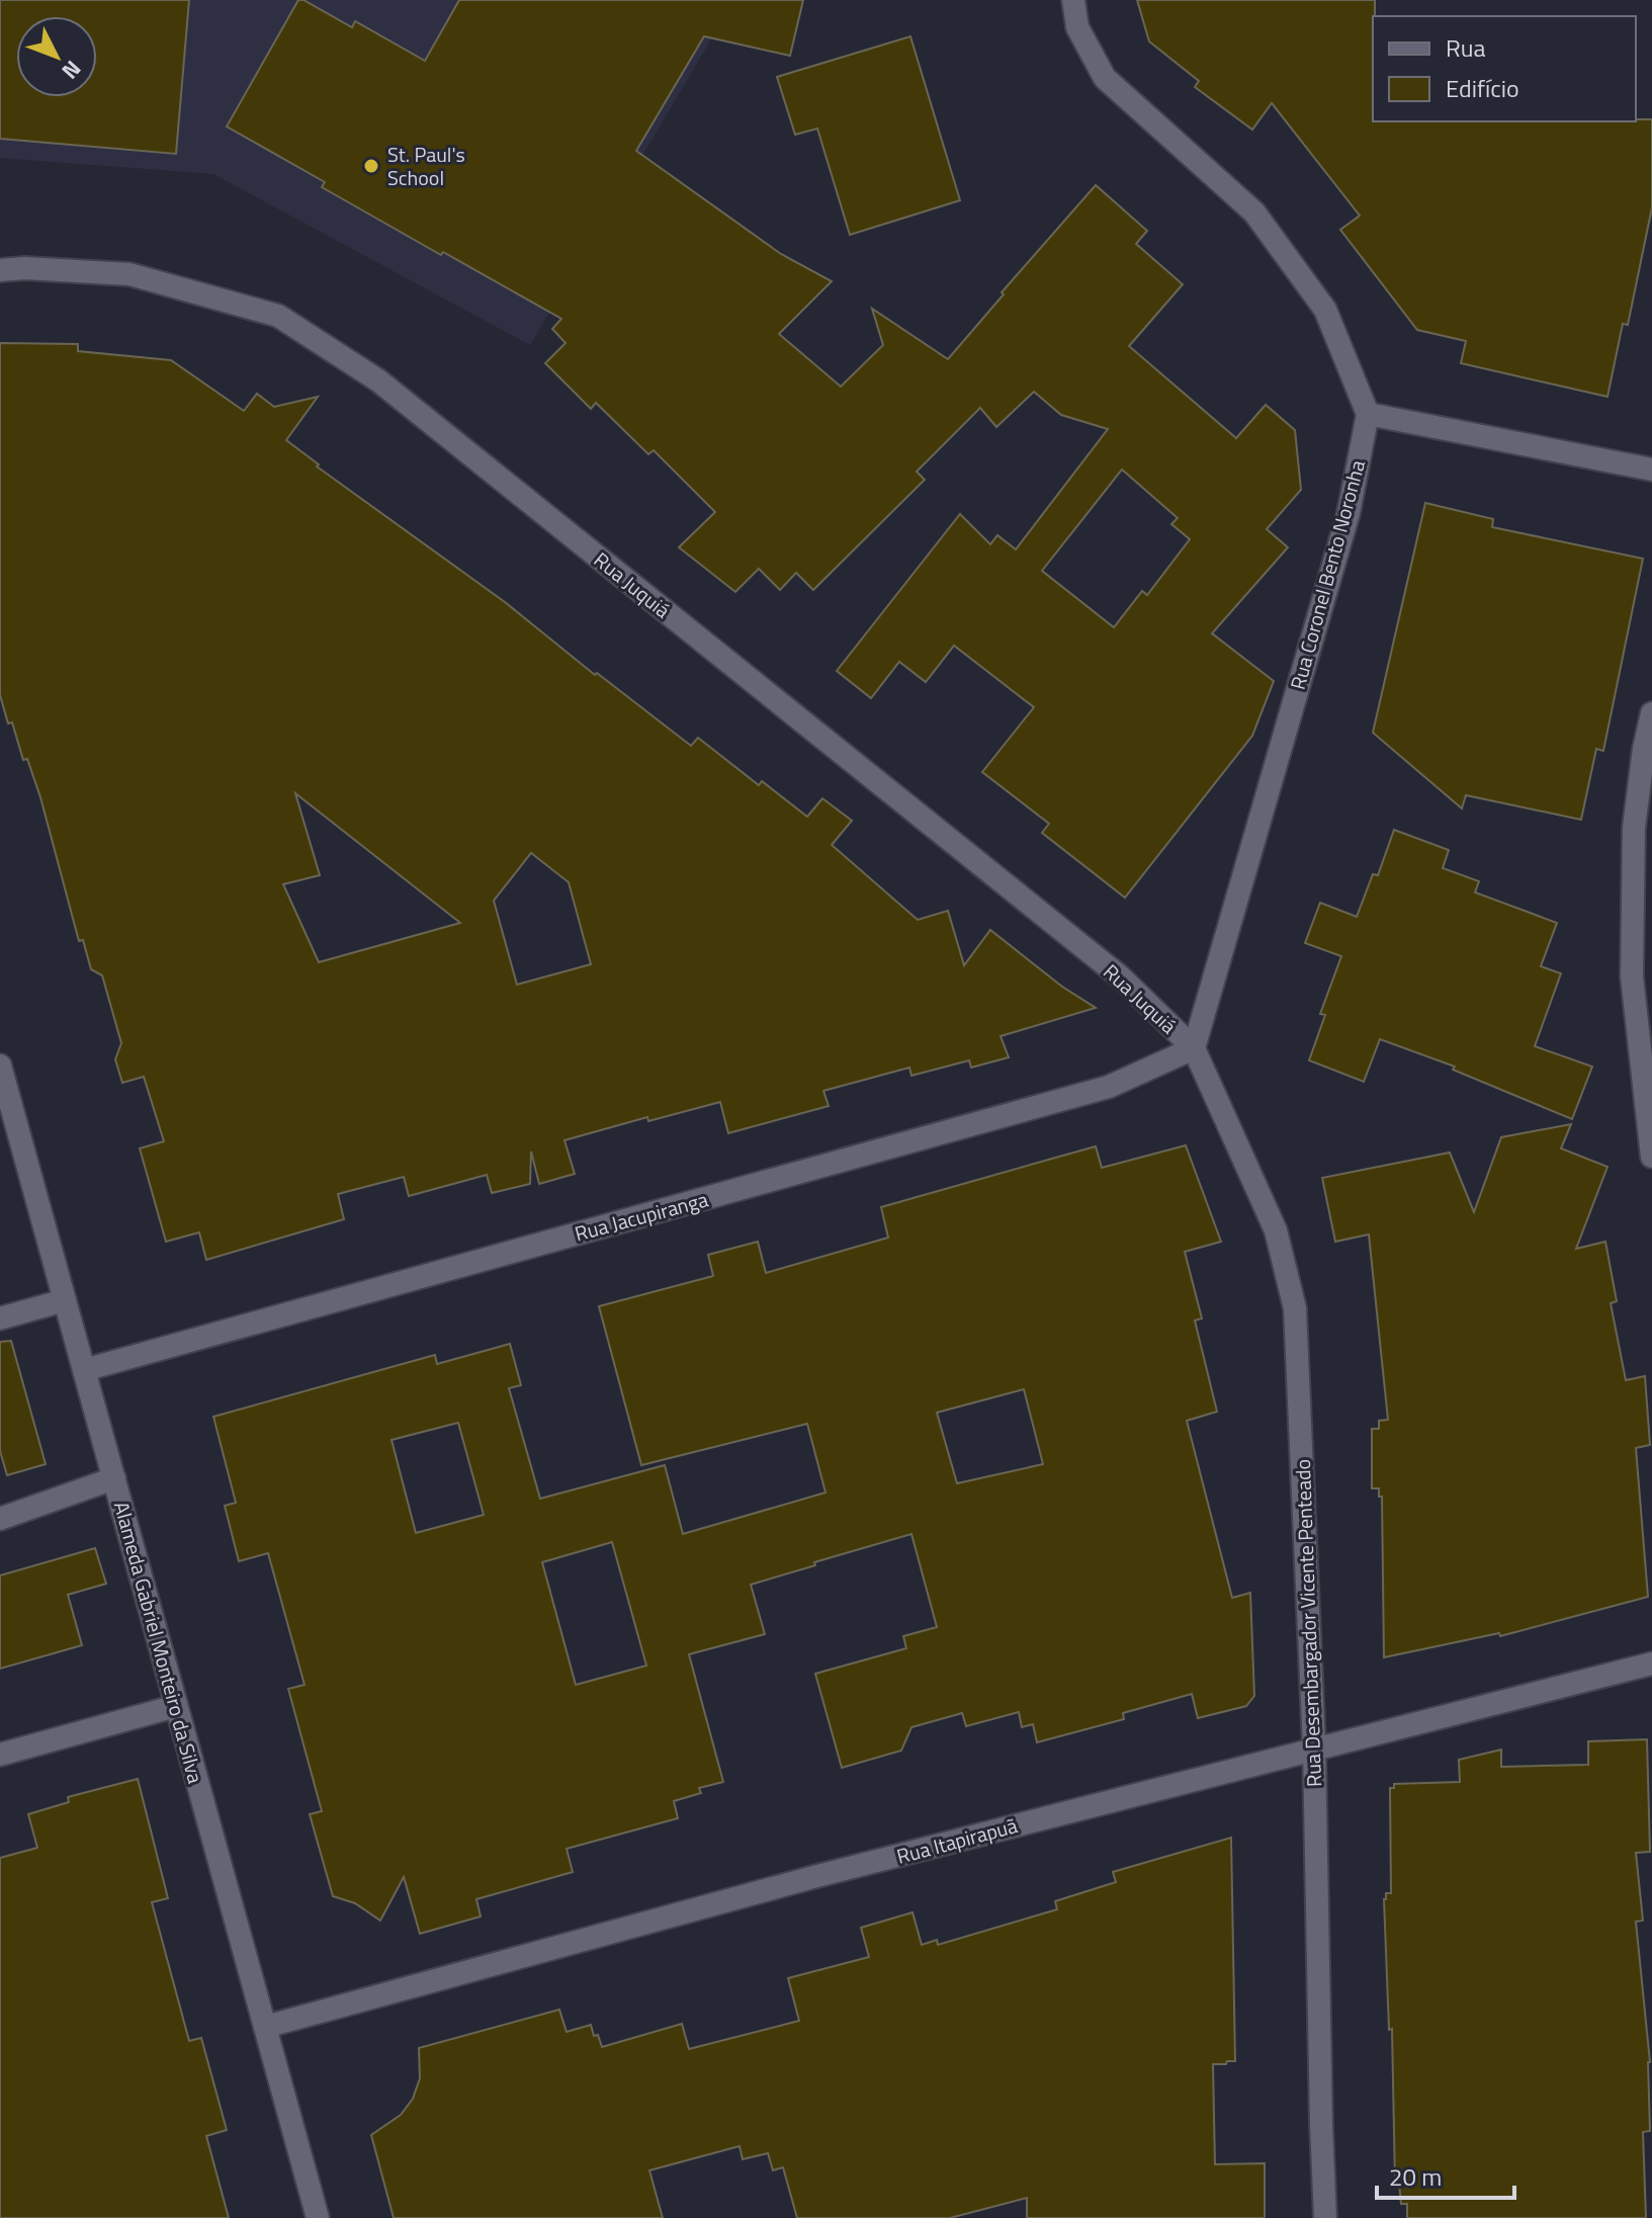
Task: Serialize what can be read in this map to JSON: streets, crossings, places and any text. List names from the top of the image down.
{
  "streets": {
    "street": [
      "Rua Coronel Bento Noronha",
      "Rua Juquiá",
      "Rua Jacupiranga",
      "Rua Desembargador Vicente Penteado",
      "Alameda Gabriel Monteiro da Silva",
      "Rua Itapirapuã"
    ]
  },
  "crossings": [
    ["Rua Coronel Bento Noronha", "Rua Juquiá"],
    ["Rua Coronel Bento Noronha", "Rua Jacupiranga"],
    ["Rua Coronel Bento Noronha", "Rua Desembargador Vicente Penteado"],
    ["Rua Juquiá", "Rua Jacupiranga"],
    ["Rua Juquiá", "Rua Desembargador Vicente Penteado"],
    ["Rua Jacupiranga", "Rua Desembargador Vicente Penteado"],
    ["Rua Jacupiranga", "Alameda Gabriel Monteiro da Silva"],
    ["Rua Desembargador Vicente Penteado", "Rua Itapirapuã"],
    ["Alameda Gabriel Monteiro da Silva", "Rua Itapirapuã"]
  ],
  "places": ["St. Paul's School"],
  "legend": ["Rua", "Edifício"],
  "scale_bar": "20 m",
  "north": "bottom right"
}
